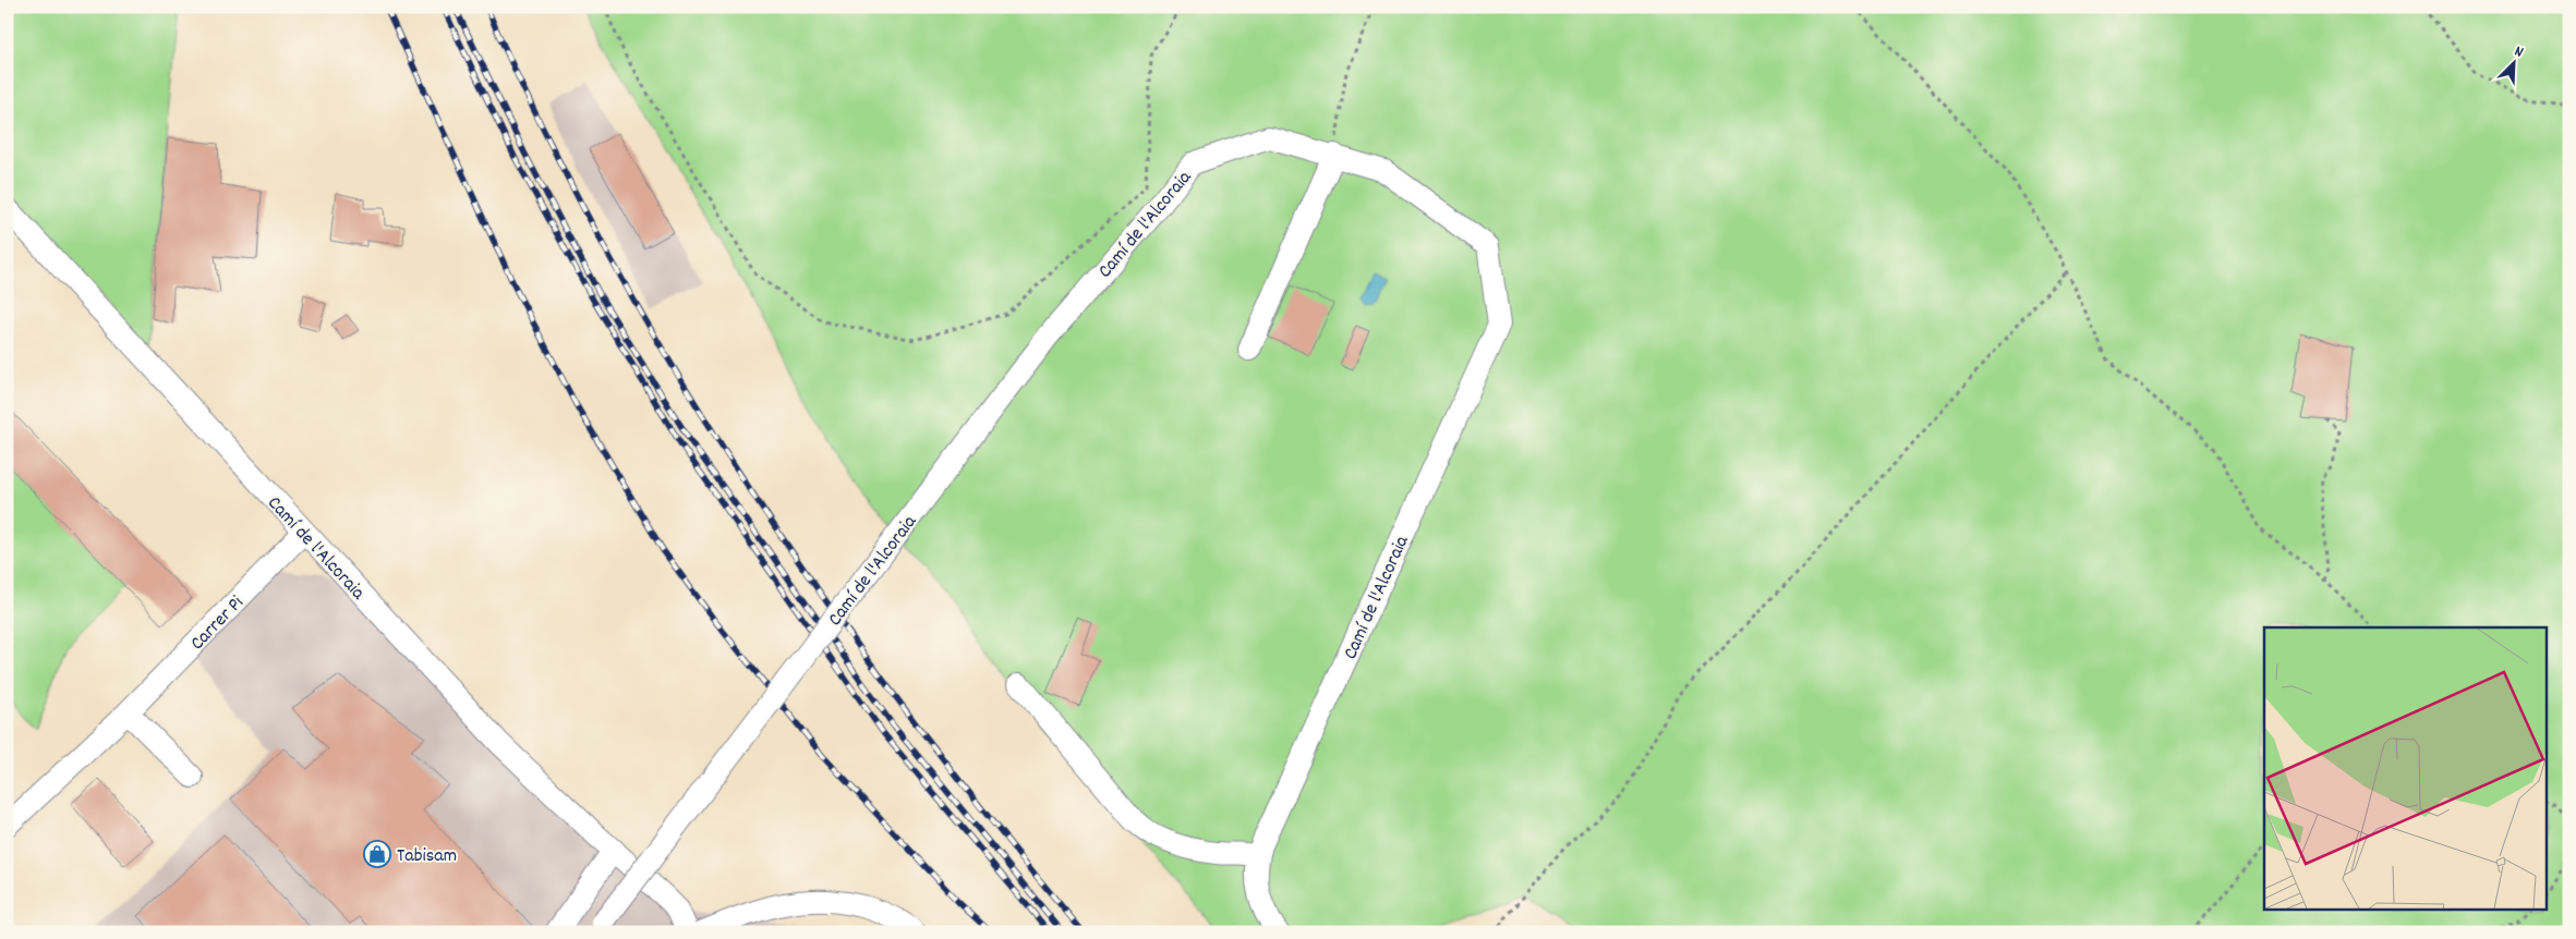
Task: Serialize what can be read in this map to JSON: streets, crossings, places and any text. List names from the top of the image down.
{
  "streets": {
    "street": ["Camí de l'Alcoraia", "Carrer Pi"]
  },
  "crossings": [
    ["Camí de l'Alcoraia", "Carrer Pi"]
  ],
  "places": {
    "shop": ["Tabisam"]
  },
  "north": "top right"
}
